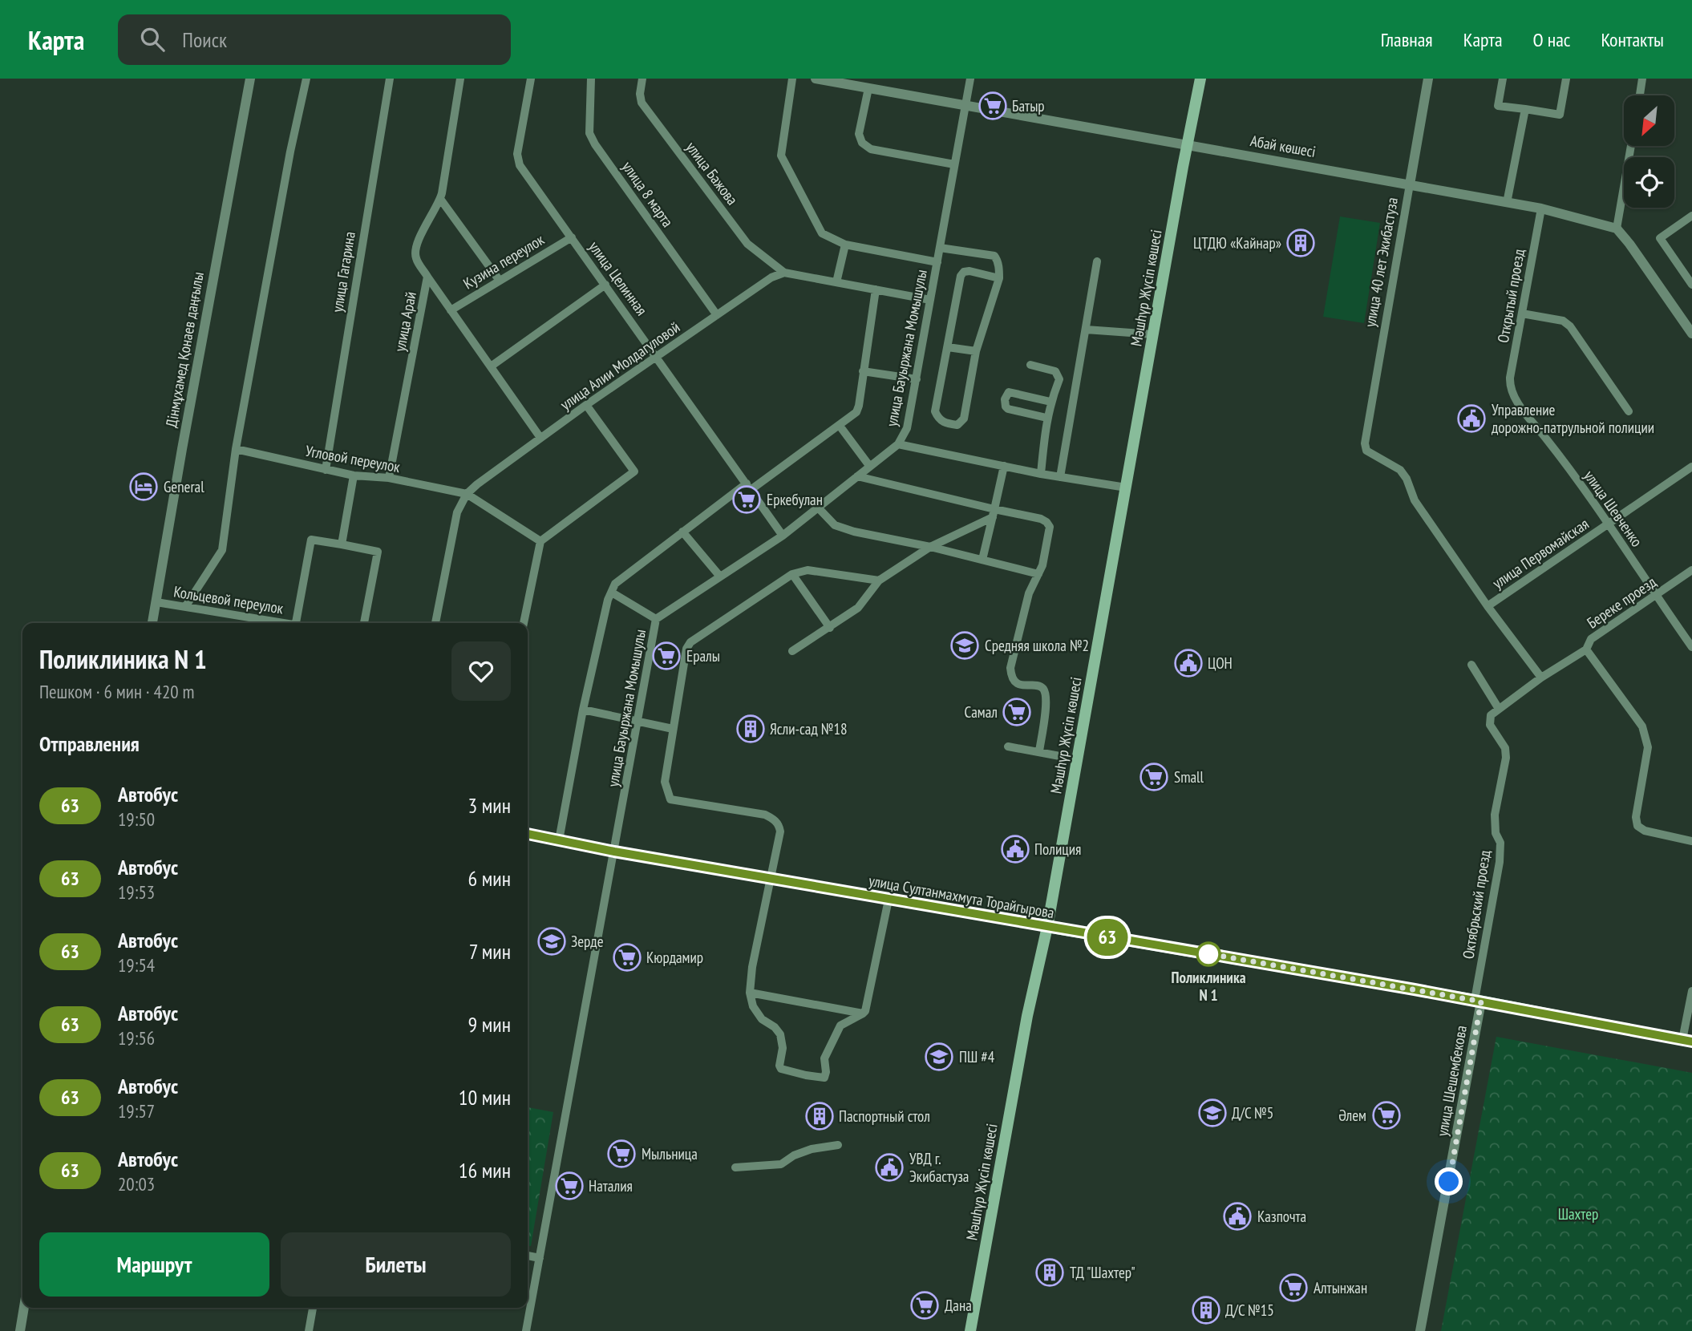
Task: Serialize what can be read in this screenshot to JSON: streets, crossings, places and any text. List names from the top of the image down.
{
  "streets": {
    "main road": ["Мәшһүр Жүсіп көшесі", "улица Султанмахмута Торайгырова"],
    "street": [
      "Абай көшесі",
      "улица Бажова",
      "улица 8 марта",
      "Кузина переулок",
      "улица 40 лет Экибастуза",
      "улица Гагарина",
      "улица Целинная",
      "Открытый проезд",
      "улица Арай",
      "улица Бауыржана Момышулы",
      "Дінмұхамед Қонаев даңғылы",
      "улица Алии Молдагуловой",
      "Угловой переулок",
      "улица Шевченко",
      "улица Первомайская",
      "Кольцевой переулок",
      "Береке проезд",
      "Октябрьский проезд",
      "улица Шешембекова"
    ]
  },
  "crossings": [
    ["Абай көшесі", "улица 40 лет Экибастуза"],
    ["Абай көшесі", "Мәшһүр Жүсіп көшесі"],
    ["Абай көшесі", "Открытый проезд"],
    ["Абай көшесі", "улица Бауыржана Момышулы"],
    ["улица Бажова", "улица Алии Молдагуловой"],
    ["улица 8 марта", "улица Алии Молдагуловой"],
    ["Кузина переулок", "улица Целинная"],
    ["улица 40 лет Экибастуза", "улица Первомайская"],
    ["улица Гагарина", "Угловой переулок"],
    ["улица Целинная", "улица Бауыржана Момышулы"],
    ["улица Целинная", "улица Алии Молдагуловой"],
    ["Мәшһүр Жүсіп көшесі", "улица Султанмахмута Торайгырова"],
    ["Открытый проезд", "улица Шевченко"],
    ["улица Арай", "Угловой переулок"],
    ["улица Бауыржана Момышулы", "улица Султанмахмута Торайгырова"],
    ["Дінмұхамед Қонаев даңғылы", "Кольцевой переулок"],
    ["улица Алии Молдагуловой", "Угловой переулок"],
    ["улица Шевченко", "улица Первомайская"],
    ["улица Шевченко", "Береке проезд"],
    ["улица Первомайская", "Береке проезд"],
    ["улица Султанмахмута Торайгырова", "Октябрьский проезд"],
    ["улица Султанмахмута Торайгырова", "улица Шешембекова"],
    ["Октябрьский проезд", "улица Шешембекова"]
  ],
  "parks": ["Шахтер"],
  "places": {
    "supermarket": [
      "Батыр",
      "Еркебулан",
      "Ералы",
      "Самал",
      "Small",
      "Кюрдамир",
      "Әлем",
      "Мыльница",
      "Наталия",
      "Алтынжан",
      "Дана"
    ],
    "building": [
      "ЦТДЮ «Кайнар»",
      "Ясли-сад №18",
      "Паспортный стол",
      "ТД \"Шахтер\"",
      "Д/С №15"
    ],
    "public building": [
      "Управление дорожно-патрульной полиции",
      "ЦОН",
      "Полиция",
      "УВД г. Экибастуза",
      "Казпочта"
    ],
    "hotel": ["General"],
    "school or university": [
      "Средняя школа №2",
      "Зерде",
      "ПШ #4",
      "Д/С №5"
    ],
    "other": ["Поликлиника N 1"]
  },
  "lines": ["bus line 63"],
  "north": "bottom left",
  "page": {
    "header": "Карта",
    "search": "Поиск",
    "nav": [
      "Главная",
      "Карта",
      "О нас",
      "Контакты"
    ],
    "on_map": "63",
    "heading": [
      ["Поликлиника N 1", "Пешком · 6 мин · 420 m"],
      "Отправления"
    ],
    "list": [
      {
        "mark": "63",
        "name": "Автобус",
        "note": "19:50",
        "value": "3 мин"
      },
      {
        "mark": "63",
        "name": "Автобус",
        "note": "19:53",
        "value": "6 мин"
      },
      {
        "mark": "63",
        "name": "Автобус",
        "note": "19:54",
        "value": "7 мин"
      },
      {
        "mark": "63",
        "name": "Автобус",
        "note": "19:56",
        "value": "9 мин"
      },
      {
        "mark": "63",
        "name": "Автобус",
        "note": "19:57",
        "value": "10 мин"
      },
      {
        "mark": "63",
        "name": "Автобус",
        "note": "20:03",
        "value": "16 мин"
      }
    ],
    "buttons": ["Маршрут", "Билеты"]
  }
}
